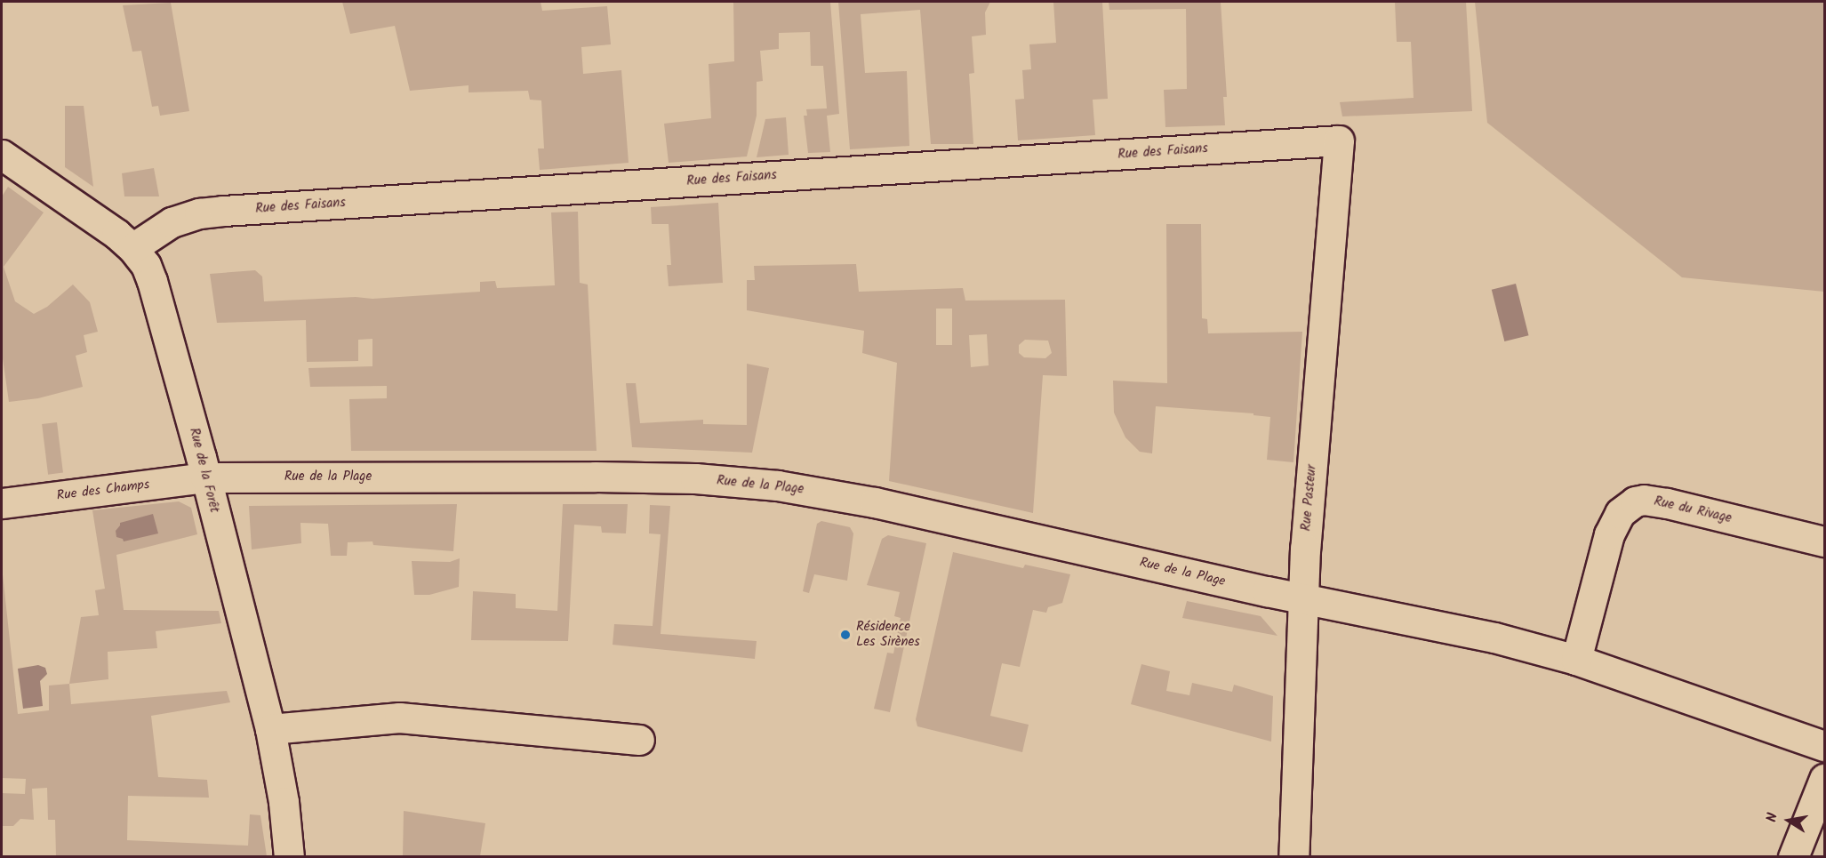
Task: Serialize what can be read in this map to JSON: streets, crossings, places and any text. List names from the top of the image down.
{
  "streets": {
    "street": [
      "Rue des Faisans",
      "Rue de la Forêt",
      "Rue de la Plage",
      "Rue des Champs",
      "Rue Pasteur",
      "Rue du Rivage"
    ]
  },
  "crossings": [
    ["Rue des Faisans", "Rue de la Forêt"],
    ["Rue des Faisans", "Rue Pasteur"],
    ["Rue de la Forêt", "Rue de la Plage"],
    ["Rue de la Forêt", "Rue des Champs"],
    ["Rue de la Plage", "Rue des Champs"],
    ["Rue de la Plage", "Rue Pasteur"]
  ],
  "places": ["Résidence Les Sirènes"],
  "north": "left"
}
